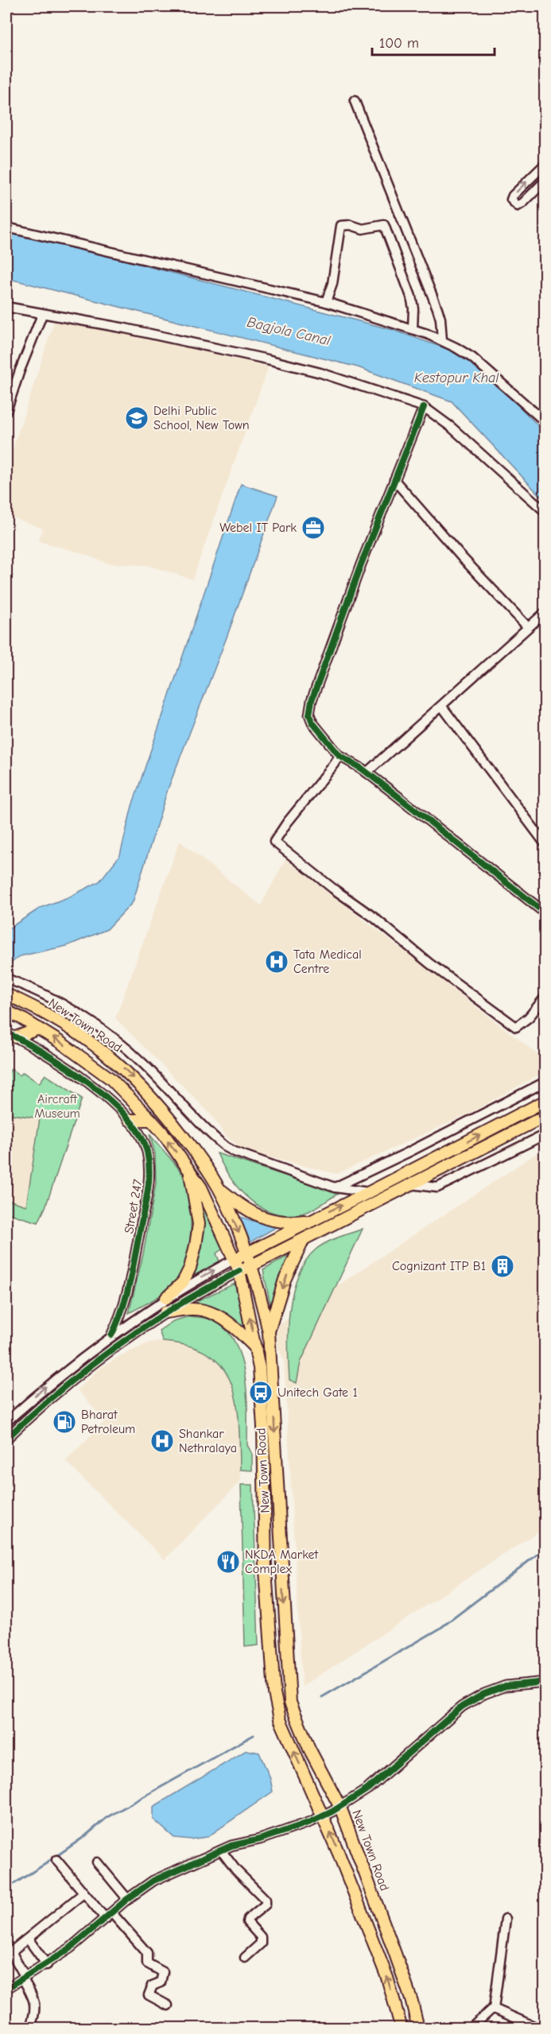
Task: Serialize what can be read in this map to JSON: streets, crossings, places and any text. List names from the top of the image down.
{
  "streets": {
    "main road": ["New Town Road"],
    "street": ["Street 247"]
  },
  "water": ["Bagjola Canal", "Kestopur Khal"],
  "parks": ["Aircraft Museum"],
  "places": {
    "school or university": ["Delhi Public School, New Town"],
    "office": ["Webel IT Park"],
    "hospital": ["Tata Medical Centre", "Shankar Nethralaya"],
    "building": ["Cognizant ITP B1"],
    "bus stop": ["Unitech Gate 1"],
    "fuel station": ["Bharat Petroleum"],
    "restaurant": ["NKDA Market Complex"]
  },
  "scale_bar": "100 m"
}
